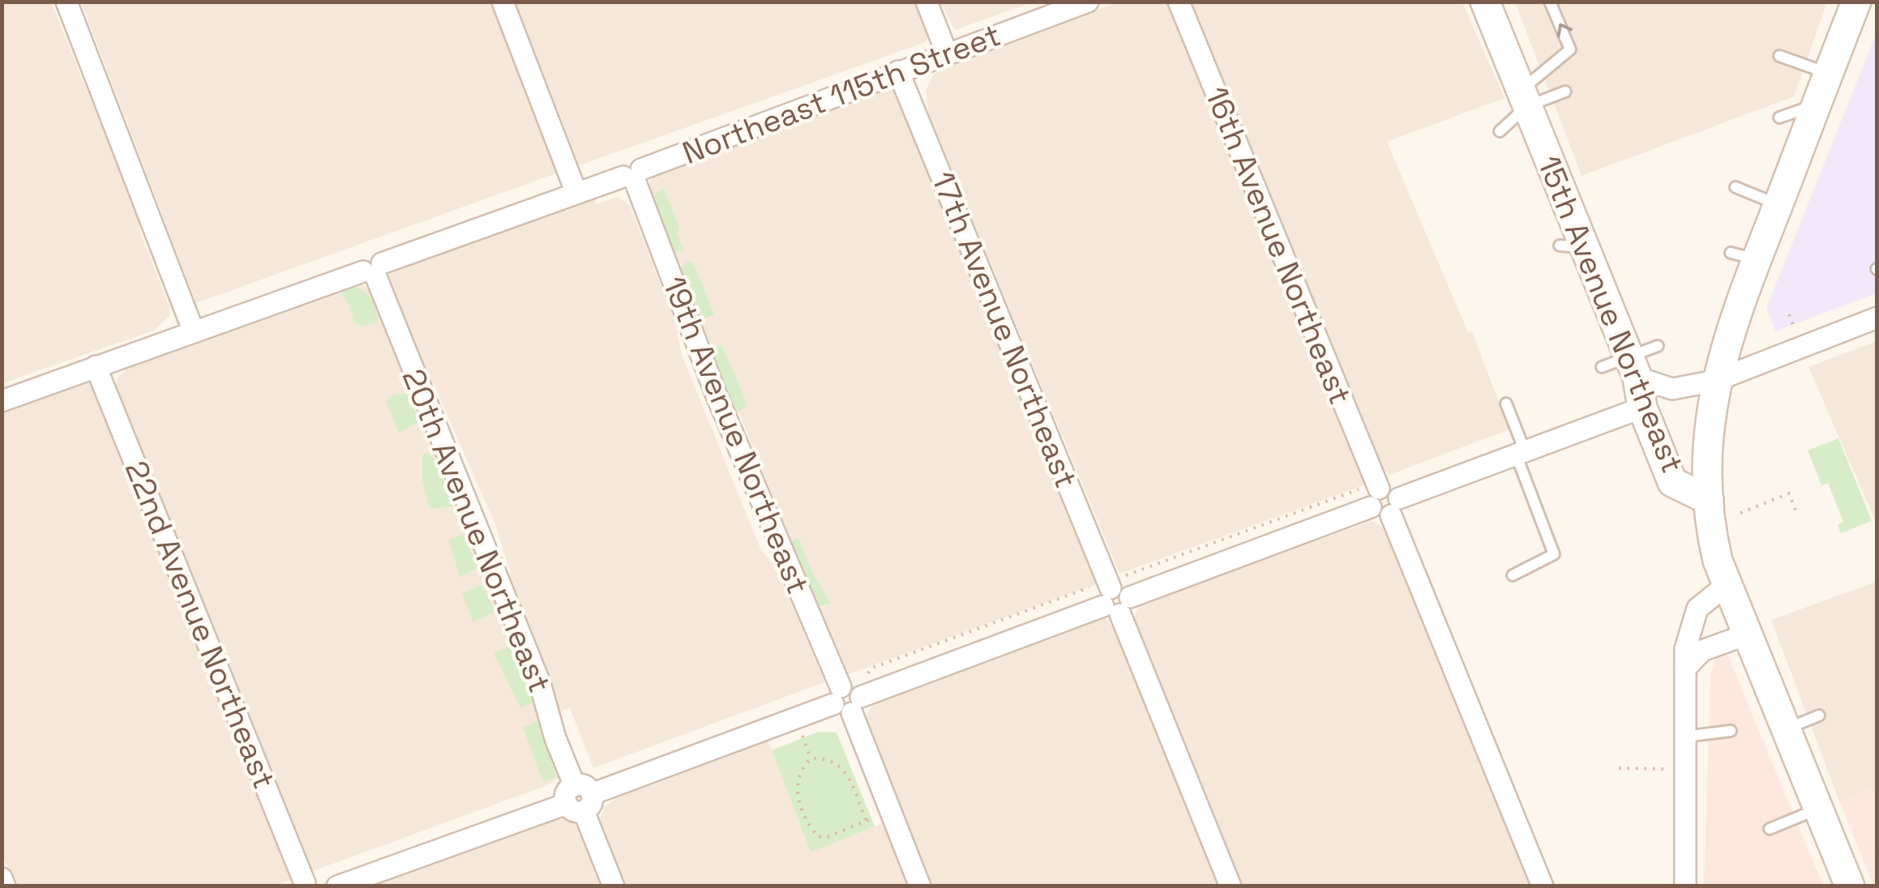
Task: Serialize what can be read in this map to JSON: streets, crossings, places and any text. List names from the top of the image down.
{
  "streets": {
    "main road": ["15th Avenue Northeast"],
    "street": [
      "Northeast 115th Street",
      "16th Avenue Northeast",
      "17th Avenue Northeast",
      "19th Avenue Northeast",
      "20th Avenue Northeast",
      "22nd Avenue Northeast"
    ]
  },
  "crossings": [
    ["Northeast 115th Street", "17th Avenue Northeast"],
    ["Northeast 115th Street", "19th Avenue Northeast"],
    ["Northeast 115th Street", "20th Avenue Northeast"],
    ["Northeast 115th Street", "22nd Avenue Northeast"]
  ]
}
